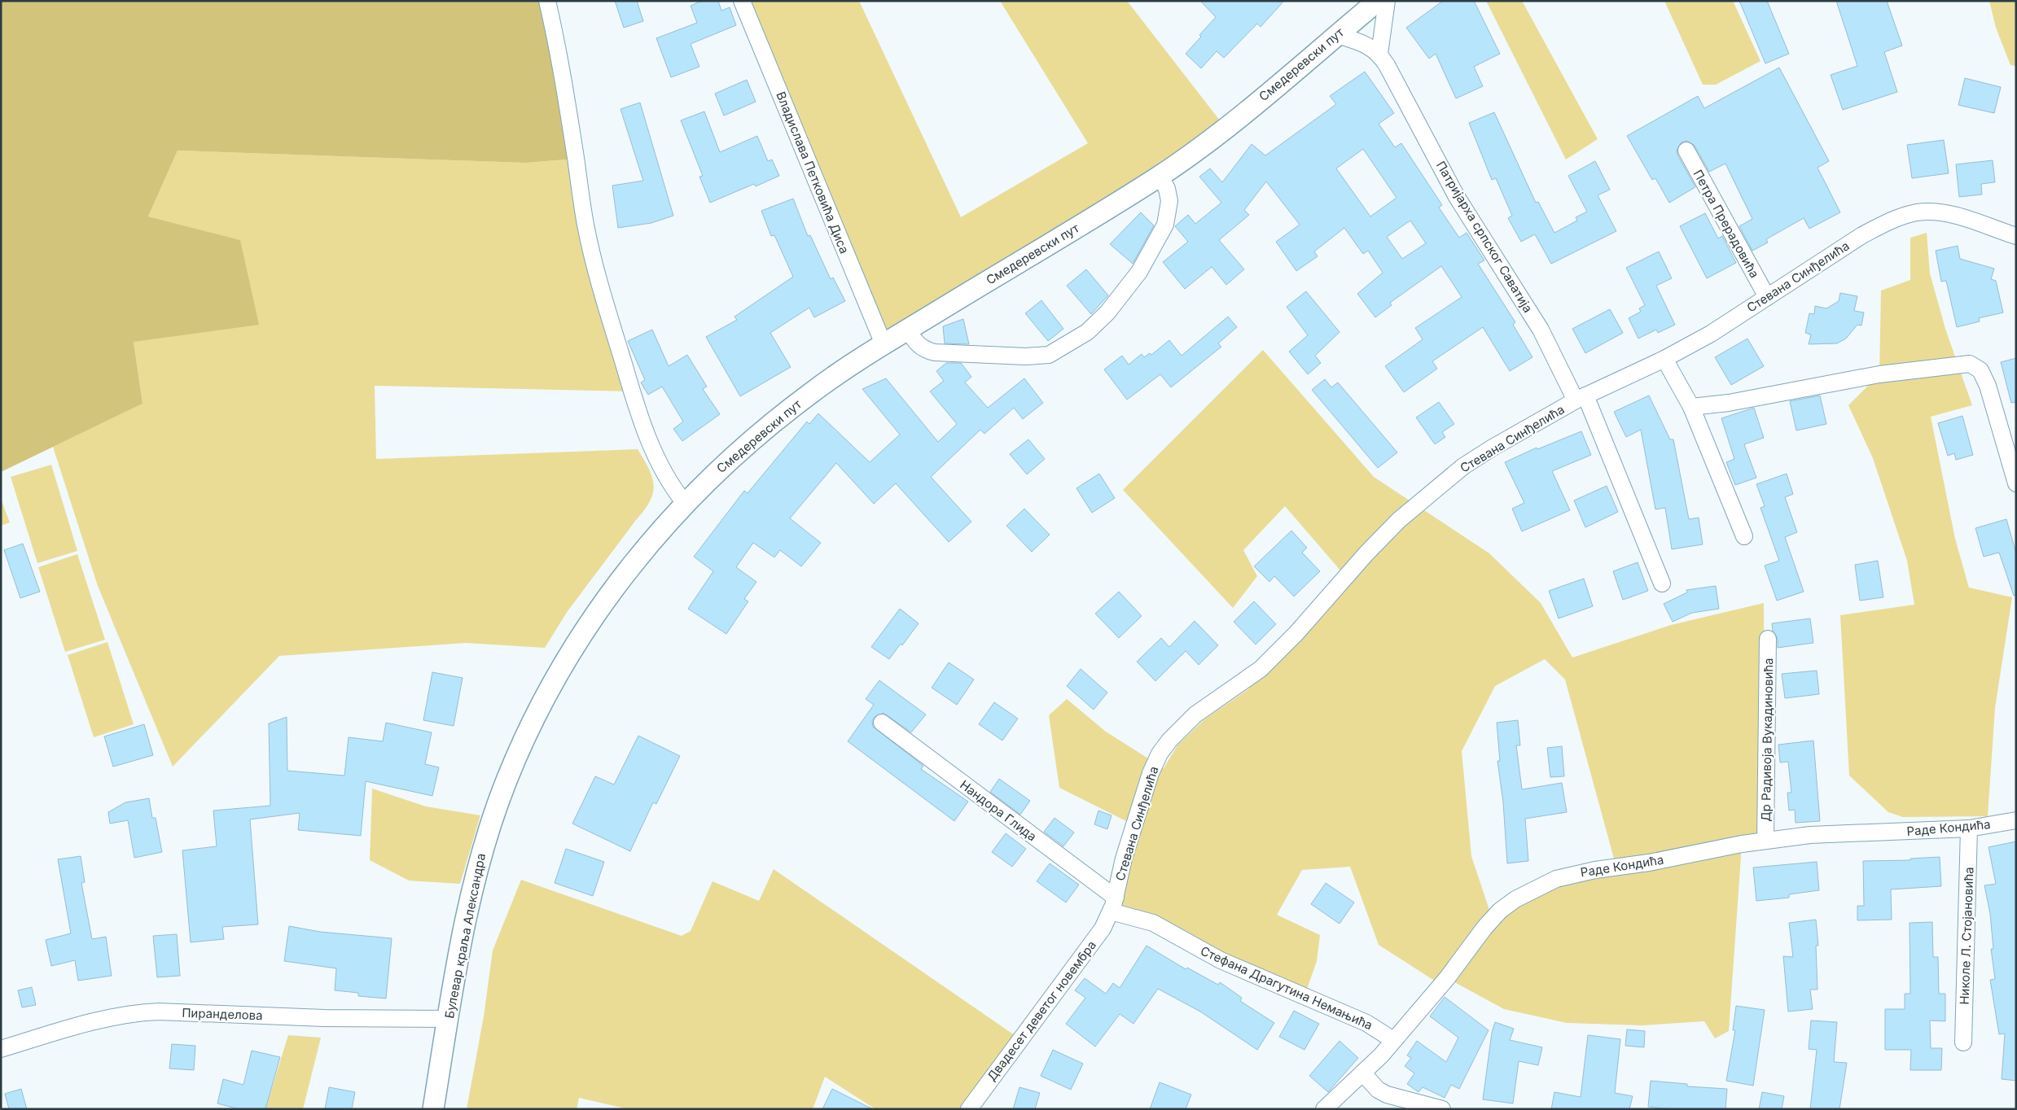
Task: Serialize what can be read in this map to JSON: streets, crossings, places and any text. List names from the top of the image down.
{
  "streets": {
    "main road": ["Смедеревски пут", "Булевар краља Александра"],
    "street": [
      "Владислава Петковића Диса",
      "Петра Прерадовића",
      "Патријарха српског Саватија",
      "Стевана Синђелића",
      "Др Радивоја Вукадиновића",
      "Нандора Глида",
      "Раде Кондића",
      "Николе Л. Стојановића",
      "Стефана Драгутина Немањића",
      "Двадесет деветог новембра",
      "Пиранделова"
    ]
  },
  "crossings": [
    ["Смедеревски пут", "Владислава Петковића Диса"],
    ["Смедеревски пут", "Патријарха српског Саватија"],
    ["Смедеревски пут", "Булевар краља Александра"],
    ["Петра Прерадовића", "Стевана Синђелића"],
    ["Патријарха српског Саватија", "Стевана Синђелића"],
    ["Стевана Синђелића", "Нандора Глида"],
    ["Стевана Синђелића", "Стефана Драгутина Немањића"],
    ["Стевана Синђелића", "Двадесет деветог новембра"],
    ["Др Радивоја Вукадиновића", "Раде Кондића"],
    ["Нандора Глида", "Стефана Драгутина Немањића"],
    ["Нандора Глида", "Двадесет деветог новембра"],
    ["Раде Кондића", "Николе Л. Стојановића"],
    ["Раде Кондића", "Стефана Драгутина Немањића"],
    ["Булевар краља Александра", "Пиранделова"],
    ["Стефана Драгутина Немањића", "Двадесет деветог новембра"]
  ]
}
